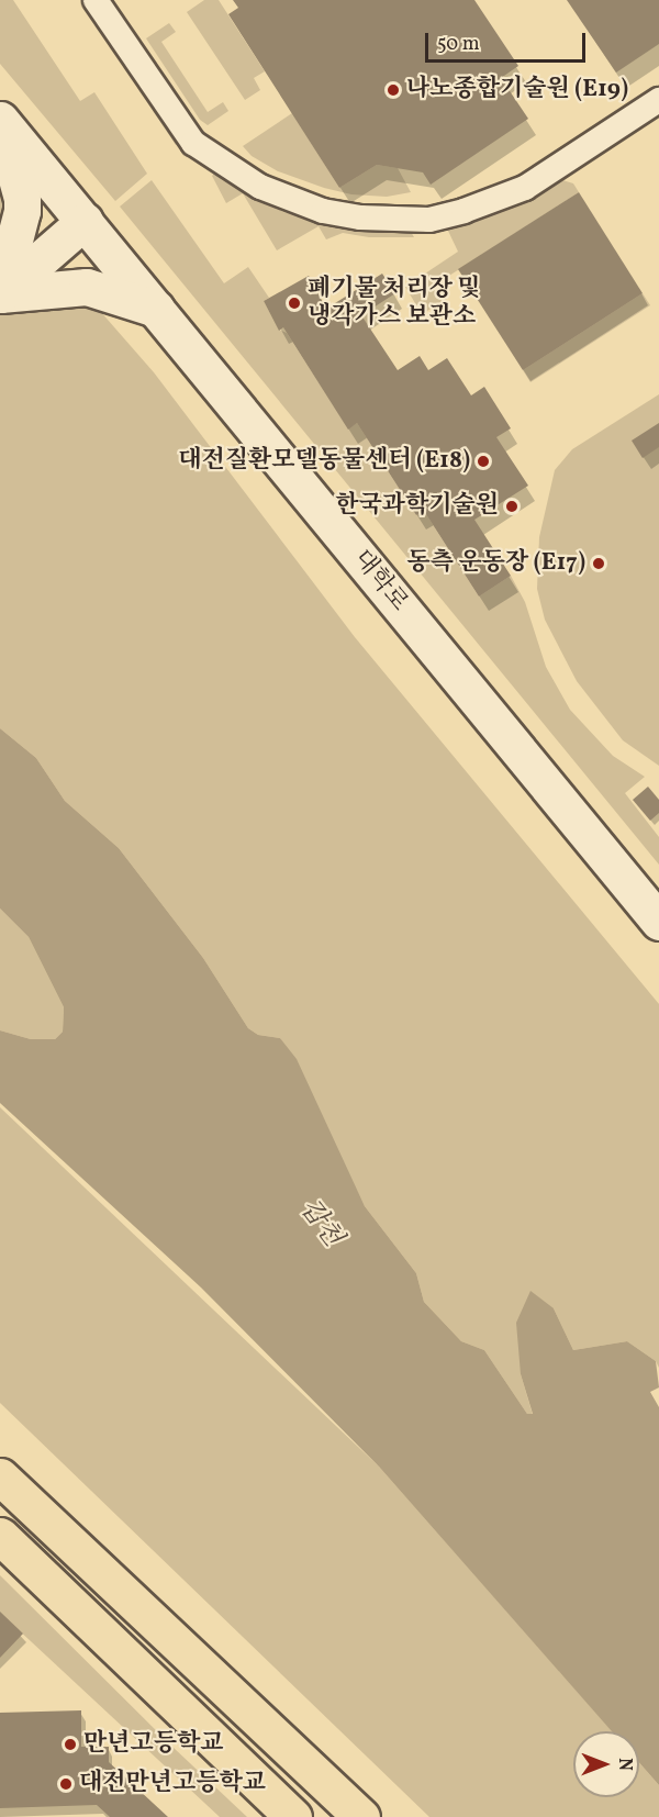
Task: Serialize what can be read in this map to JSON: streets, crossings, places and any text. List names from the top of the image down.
{
  "streets": {
    "main road": ["대학로"]
  },
  "water": ["갑천"],
  "places": [
    "나노종합기술원 (E19)",
    "폐기물 처리장 및 냉각가스 보관소",
    "대전질환모델동물센터 (E18)",
    "한국과학기술원",
    "동측 운동장 (E17)",
    "만년고등학교",
    "대전만년고등학교"
  ],
  "scale_bar": "50 m",
  "north": "right"
}
